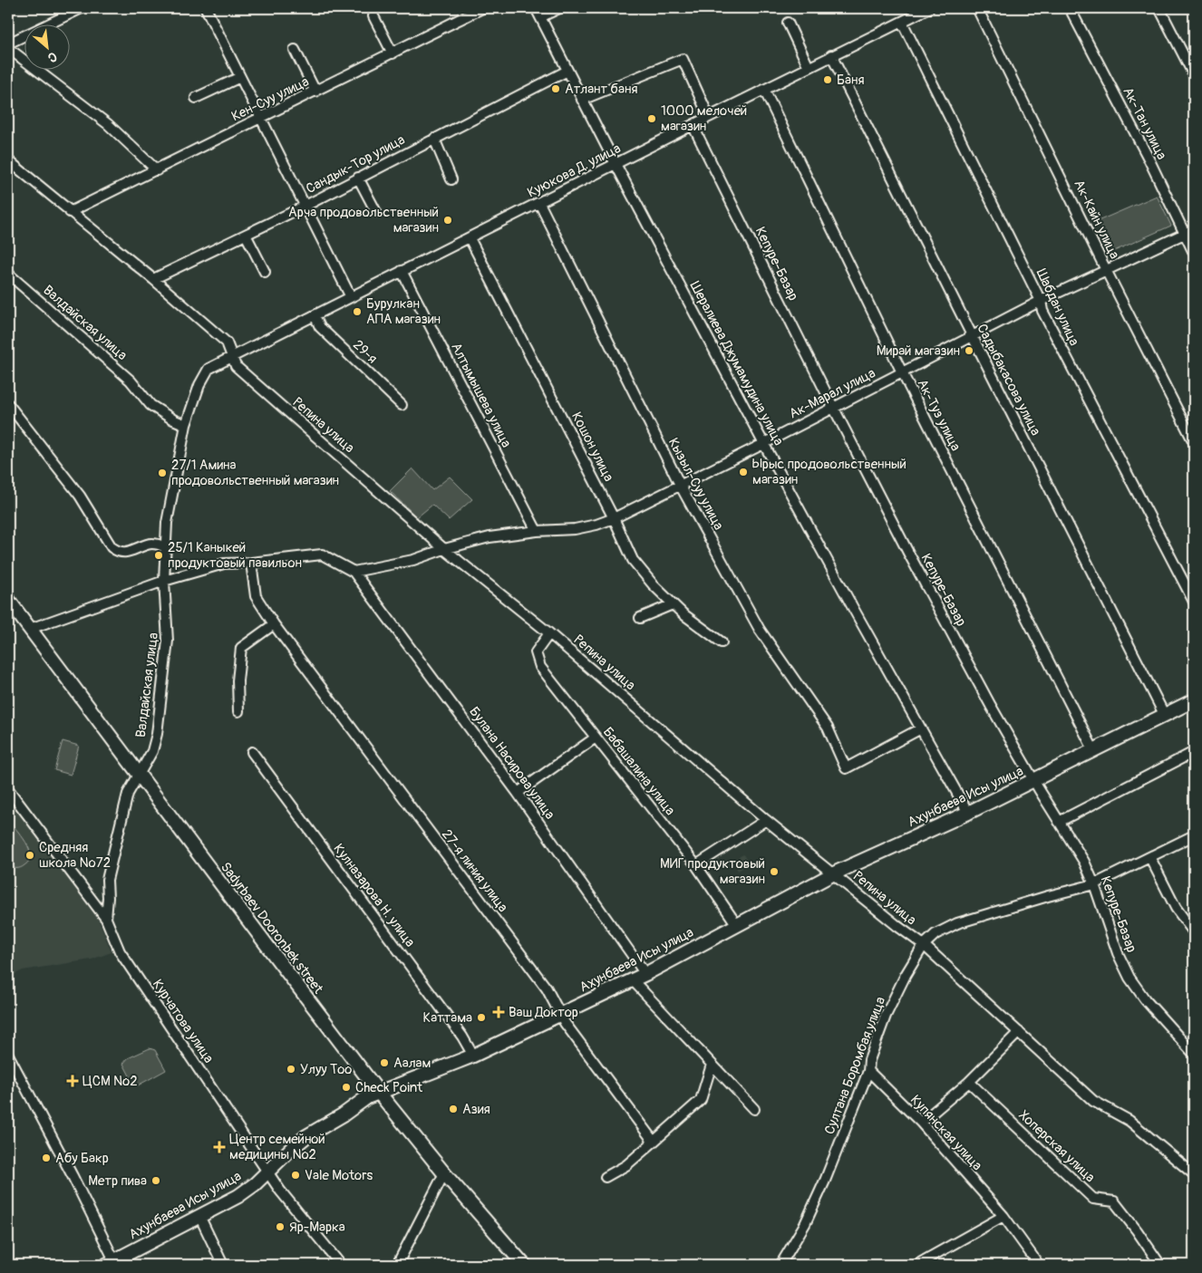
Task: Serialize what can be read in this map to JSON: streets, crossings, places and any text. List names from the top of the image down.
{
  "streets": {
    "main road": ["Ахунбаева Исы улица", "Sadyrbaev Dooronbek street"],
    "street": [
      "Кен-Суу улица",
      "Ак-Тан улица",
      "Сандык-Тор улица",
      "Куюкова Д. улица",
      "Ак-Кайн улица",
      "Кепуре-Базар",
      "Шабдан улица",
      "Валдайская улица",
      "29-я",
      "Шералиева Джумамудина улица",
      "Садыбакасова улица",
      "Ак-Марал улица",
      "Алтымышева улица",
      "Ак-Туз улица",
      "Репина улица",
      "Кошон улица",
      "Кызыл-Суу улица",
      "Булана Насирова улица",
      "Бабашалина улица",
      "27-я линия улица",
      "Кулназарова Н. улица",
      "Курчатова улица",
      "Султана Боромбая улица",
      "Купянская улица",
      "Хоперская улица"
    ]
  },
  "crossings": [
    ["Кен-Суу улица", "Репина улица"],
    ["Ак-Тан улица", "Ак-Марал улица"],
    ["Сандык-Тор улица", "Шералиева Джумамудина улица"],
    ["Сандык-Тор улица", "Репина улица"],
    ["Куюкова Д. улица", "Кепуре-Базар"],
    ["Куюкова Д. улица", "Шабдан улица"],
    ["Куюкова Д. улица", "Валдайская улица"],
    ["Куюкова Д. улица", "29-я"],
    ["Куюкова Д. улица", "Шералиева Джумамудина улица"],
    ["Куюкова Д. улица", "Садыбакасова улица"],
    ["Куюкова Д. улица", "Алтымышева улица"],
    ["Куюкова Д. улица", "Ак-Туз улица"],
    ["Куюкова Д. улица", "Репина улица"],
    ["Куюкова Д. улица", "Кошон улица"],
    ["Куюкова Д. улица", "Кызыл-Суу улица"],
    ["Ак-Кайн улица", "Ак-Марал улица"],
    ["Кепуре-Базар", "Ак-Марал улица"],
    ["Кепуре-Базар", "Ахунбаева Исы улица"],
    ["Кепуре-Базар", "Султана Боромбая улица"],
    ["Шабдан улица", "Ак-Марал улица"],
    ["Валдайская улица", "Репина улица"],
    ["Валдайская улица", "Sadyrbaev Dooronbek street"],
    ["Валдайская улица", "Курчатова улица"],
    ["Шералиева Джумамудина улица", "Ак-Марал улица"],
    ["Шералиева Джумамудина улица", "Кызыл-Суу улица"],
    ["Шералиева Джумамудина улица", "Ахунбаева Исы улица"],
    ["Садыбакасова улица", "Ак-Марал улица"],
    ["Садыбакасова улица", "Ахунбаева Исы улица"],
    ["Ак-Марал улица", "Алтымышева улица"],
    ["Ак-Марал улица", "Ак-Туз улица"],
    ["Ак-Марал улица", "Репина улица"],
    ["Ак-Марал улица", "Кошон улица"],
    ["Ак-Марал улица", "Кызыл-Суу улица"],
    ["Ак-Туз улица", "Ахунбаева Исы улица"],
    ["Репина улица", "Бабашалина улица"],
    ["Репина улица", "Ахунбаева Исы улица"],
    ["Репина улица", "Султана Боромбая улица"],
    ["Булана Насирова улица", "Ахунбаева Исы улица"],
    ["Бабашалина улица", "Ахунбаева Исы улица"],
    ["Ахунбаева Исы улица", "27-я линия улица"],
    ["Ахунбаева Исы улица", "Кулназарова Н. улица"],
    ["Ахунбаева Исы улица", "Sadyrbaev Dooronbek street"],
    ["Ахунбаева Исы улица", "Курчатова улица"],
    ["Султана Боромбая улица", "Купянская улица"]
  ],
  "places": {
    "other": [
      "Баня",
      "Атлант баня",
      "1000 мелочей магазин",
      "Арча продовольственный магазин",
      "Бурулкан АПА магазин",
      "Мирай магазин",
      "Ырыс продовольственный магазин",
      "27/1 Амина продовольственный магазин",
      "25/1 Каныкей продуктовый павильон",
      "Средняя школа №72",
      "МИГ продуктовый магазин",
      "Каттама",
      "Аалам",
      "Улуу Тоо",
      "Check Point",
      "Азия",
      "Абу Бакр",
      "Vale Motors",
      "Метр пива",
      "Яр-Марка"
    ],
    "health": ["Ваш Доктор", "ЦСМ №2", "Центр семейной медицины №2"]
  },
  "north": "bottom right"
}
